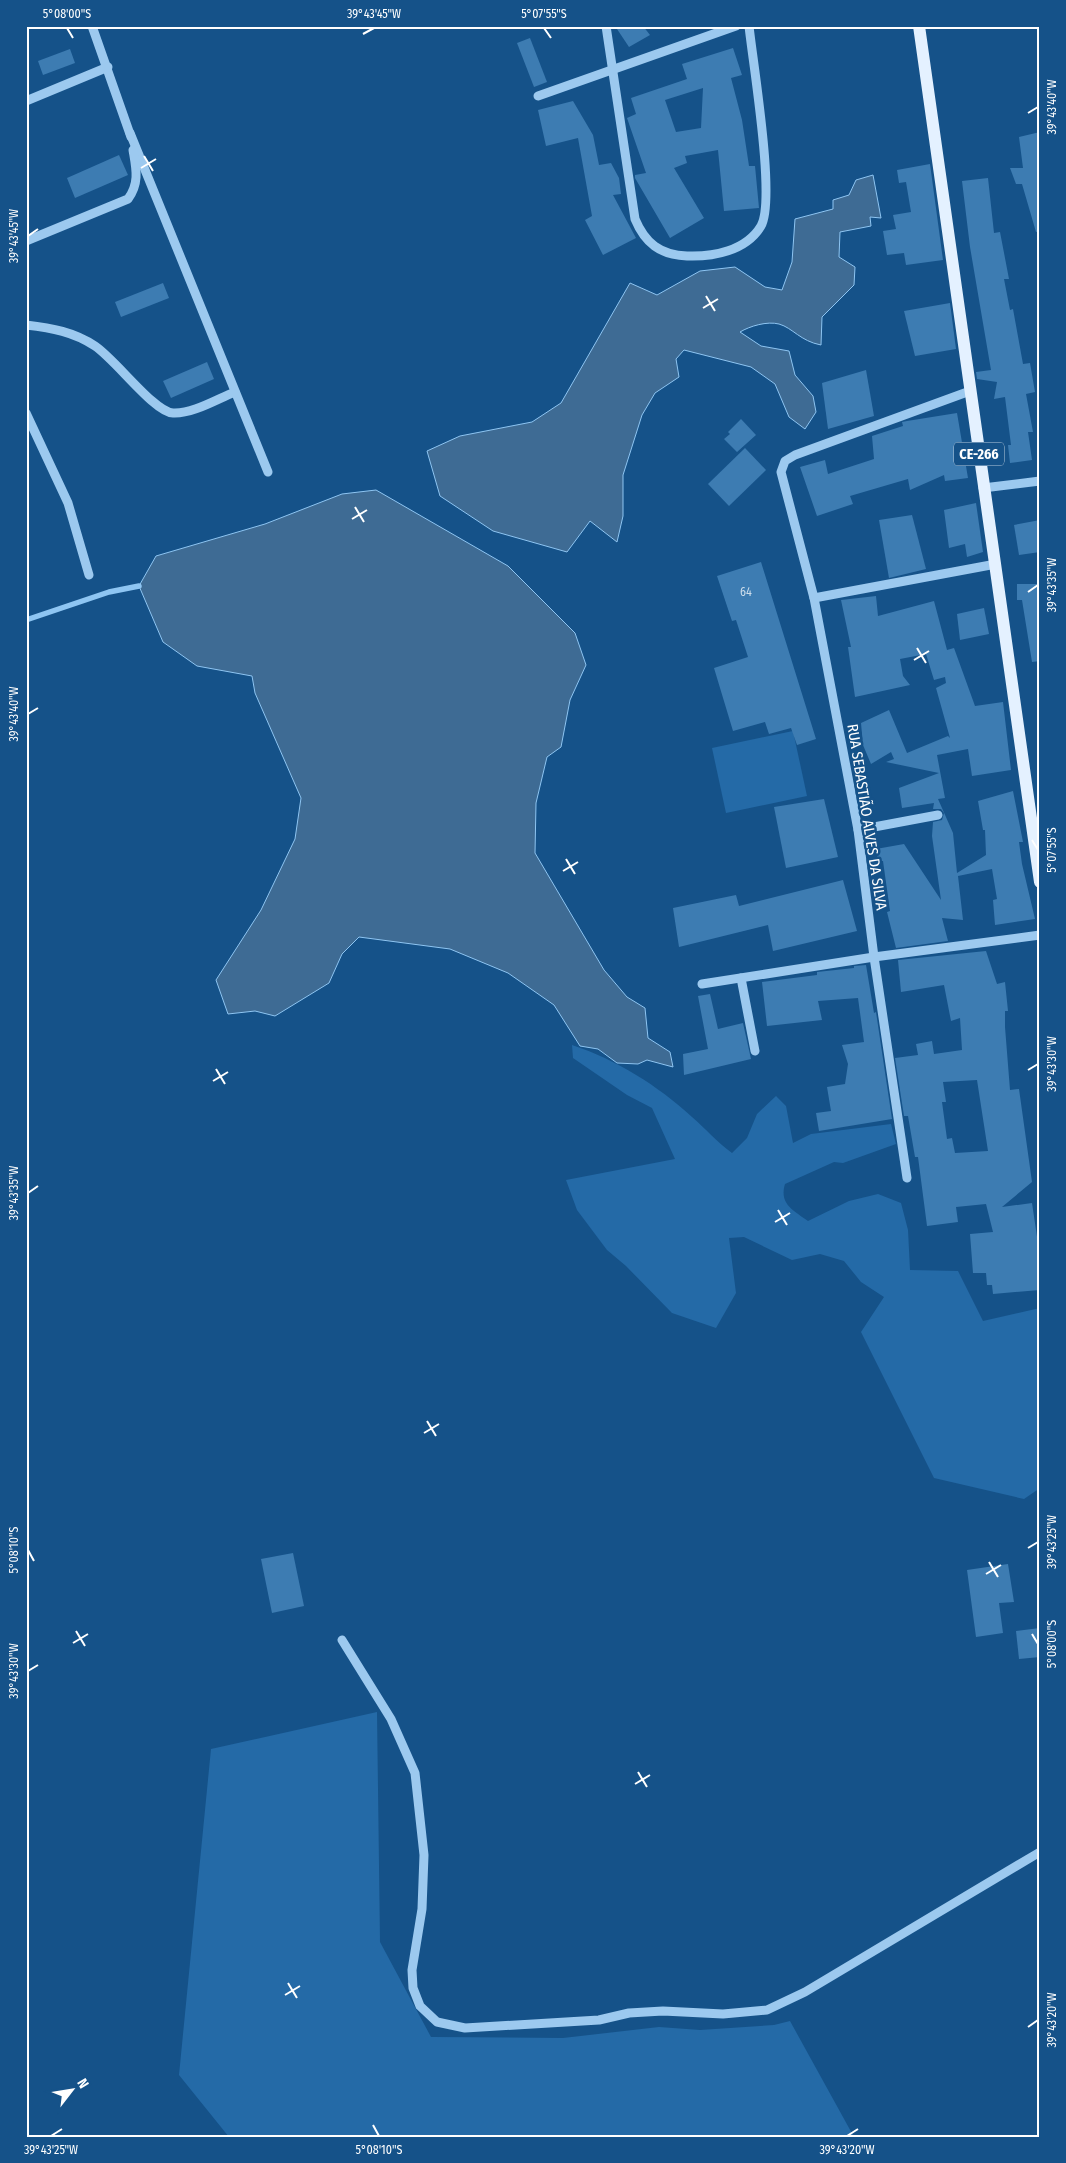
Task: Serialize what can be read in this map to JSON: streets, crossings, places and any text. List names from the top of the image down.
{
  "streets": {
    "main road": ["CE-266"],
    "street": ["RUA SEBASTIÃO ALVES DA SILVA"]
  },
  "crossings": [
    ["CE-266", "RUA SEBASTIÃO ALVES DA SILVA"]
  ],
  "house_numbers": ["64"],
  "north": "top right",
  "coordinates": [
    "5°08'00\"S",
    "39°43'45\"W",
    "5°07'55\"S",
    "39°43'40\"W",
    "39°43'35\"W",
    "39°43'30\"W",
    "39°43'25\"W",
    "5°08'10\"S",
    "39°43'20\"W"
  ]
}
